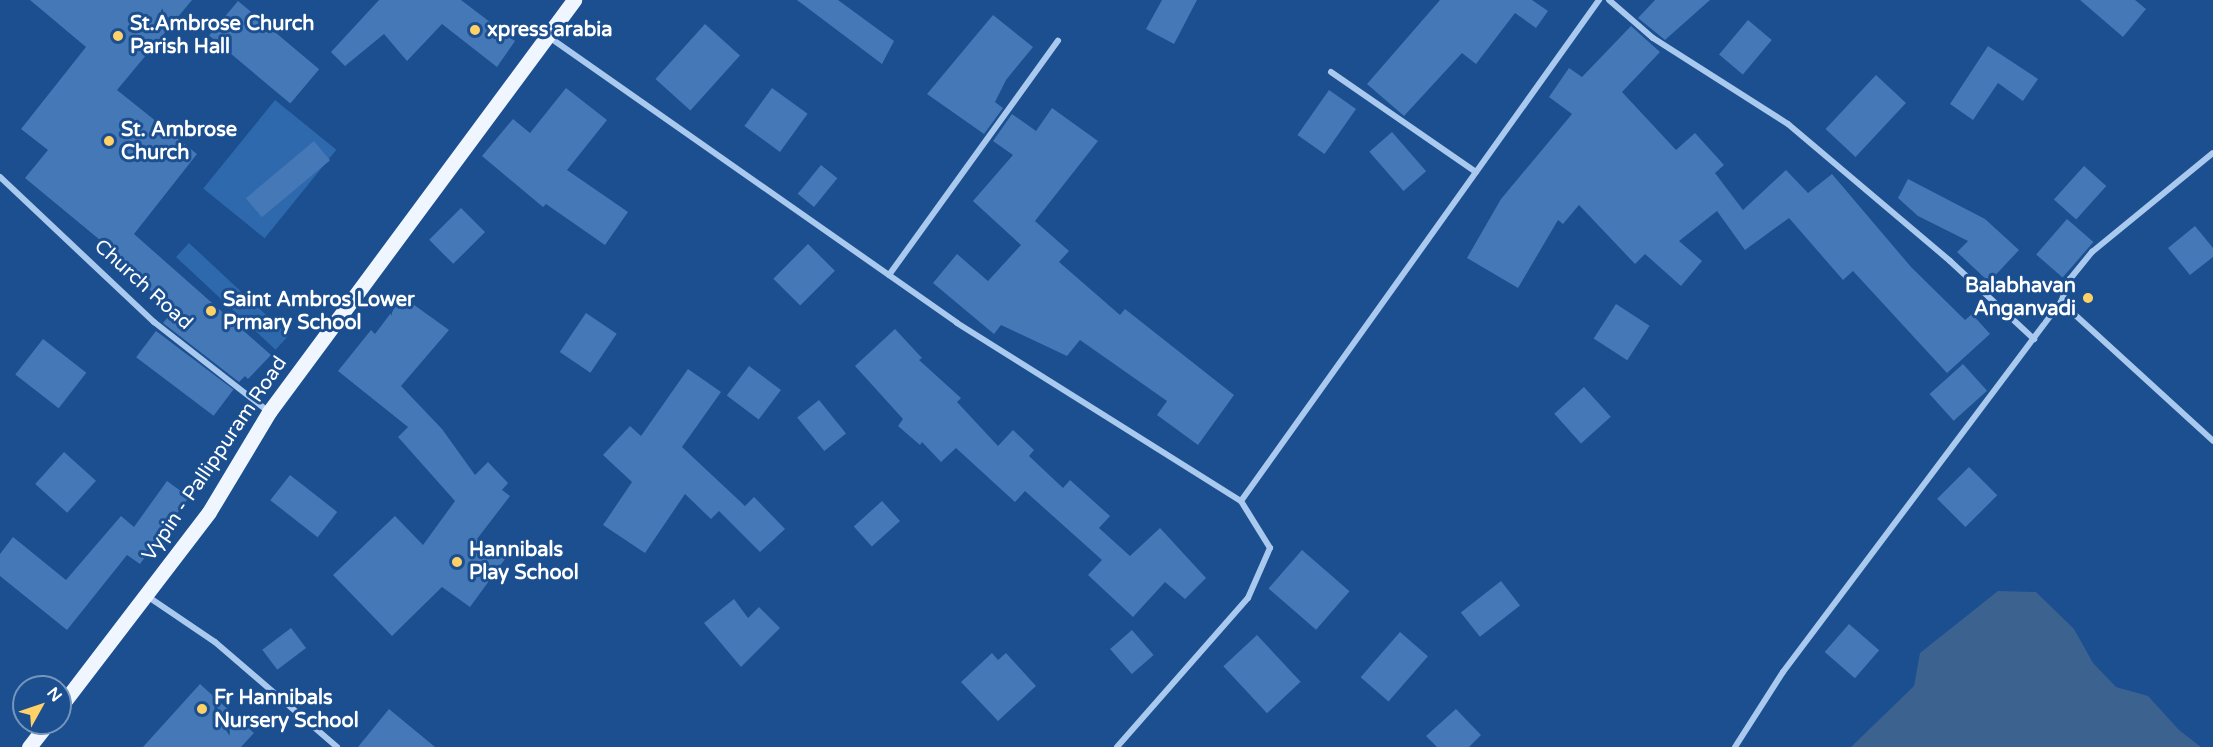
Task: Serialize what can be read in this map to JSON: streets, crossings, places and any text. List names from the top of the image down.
{
  "streets": {
    "main road": ["Vypin - Pallippuram Road"],
    "street": ["Church Road"]
  },
  "crossings": [
    ["Church Road", "Vypin - Pallippuram Road"]
  ],
  "places": [
    "xpress arabia",
    "St.Ambrose Church Parish Hall",
    "St. Ambrose Church",
    "Balabhavan Anganvadi",
    "Saint Ambros Lower Prmary School",
    "Hannibals Play School",
    "Fr Hannibals Nursery School"
  ],
  "north": "top right"
}
